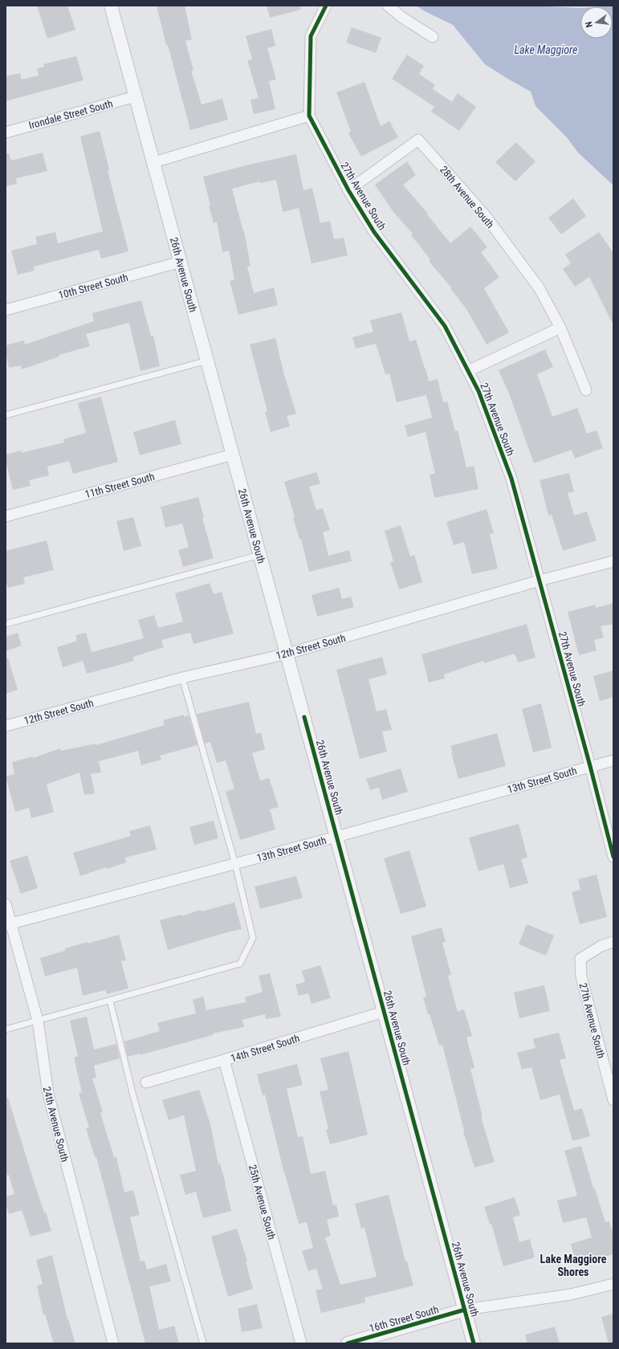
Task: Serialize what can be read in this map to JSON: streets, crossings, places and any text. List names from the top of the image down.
{
  "streets": {
    "street": [
      "Irondale Street South",
      "27th Avenue South",
      "28th Avenue South",
      "26th Avenue South",
      "10th Street South",
      "11th Street South",
      "12th Street South",
      "13th Street South",
      "14th Street South",
      "24th Avenue South",
      "25th Avenue South",
      "16th Street South"
    ]
  },
  "crossings": [
    ["Irondale Street South", "26th Avenue South"],
    ["27th Avenue South", "28th Avenue South"],
    ["27th Avenue South", "12th Street South"],
    ["27th Avenue South", "13th Street South"],
    ["26th Avenue South", "10th Street South"],
    ["26th Avenue South", "11th Street South"],
    ["26th Avenue South", "12th Street South"],
    ["26th Avenue South", "13th Street South"],
    ["26th Avenue South", "14th Street South"],
    ["26th Avenue South", "16th Street South"],
    ["13th Street South", "24th Avenue South"],
    ["14th Street South", "25th Avenue South"]
  ],
  "districts": ["Lake Maggiore Shores"],
  "water": ["Lake Maggiore"],
  "north": "left"
}
